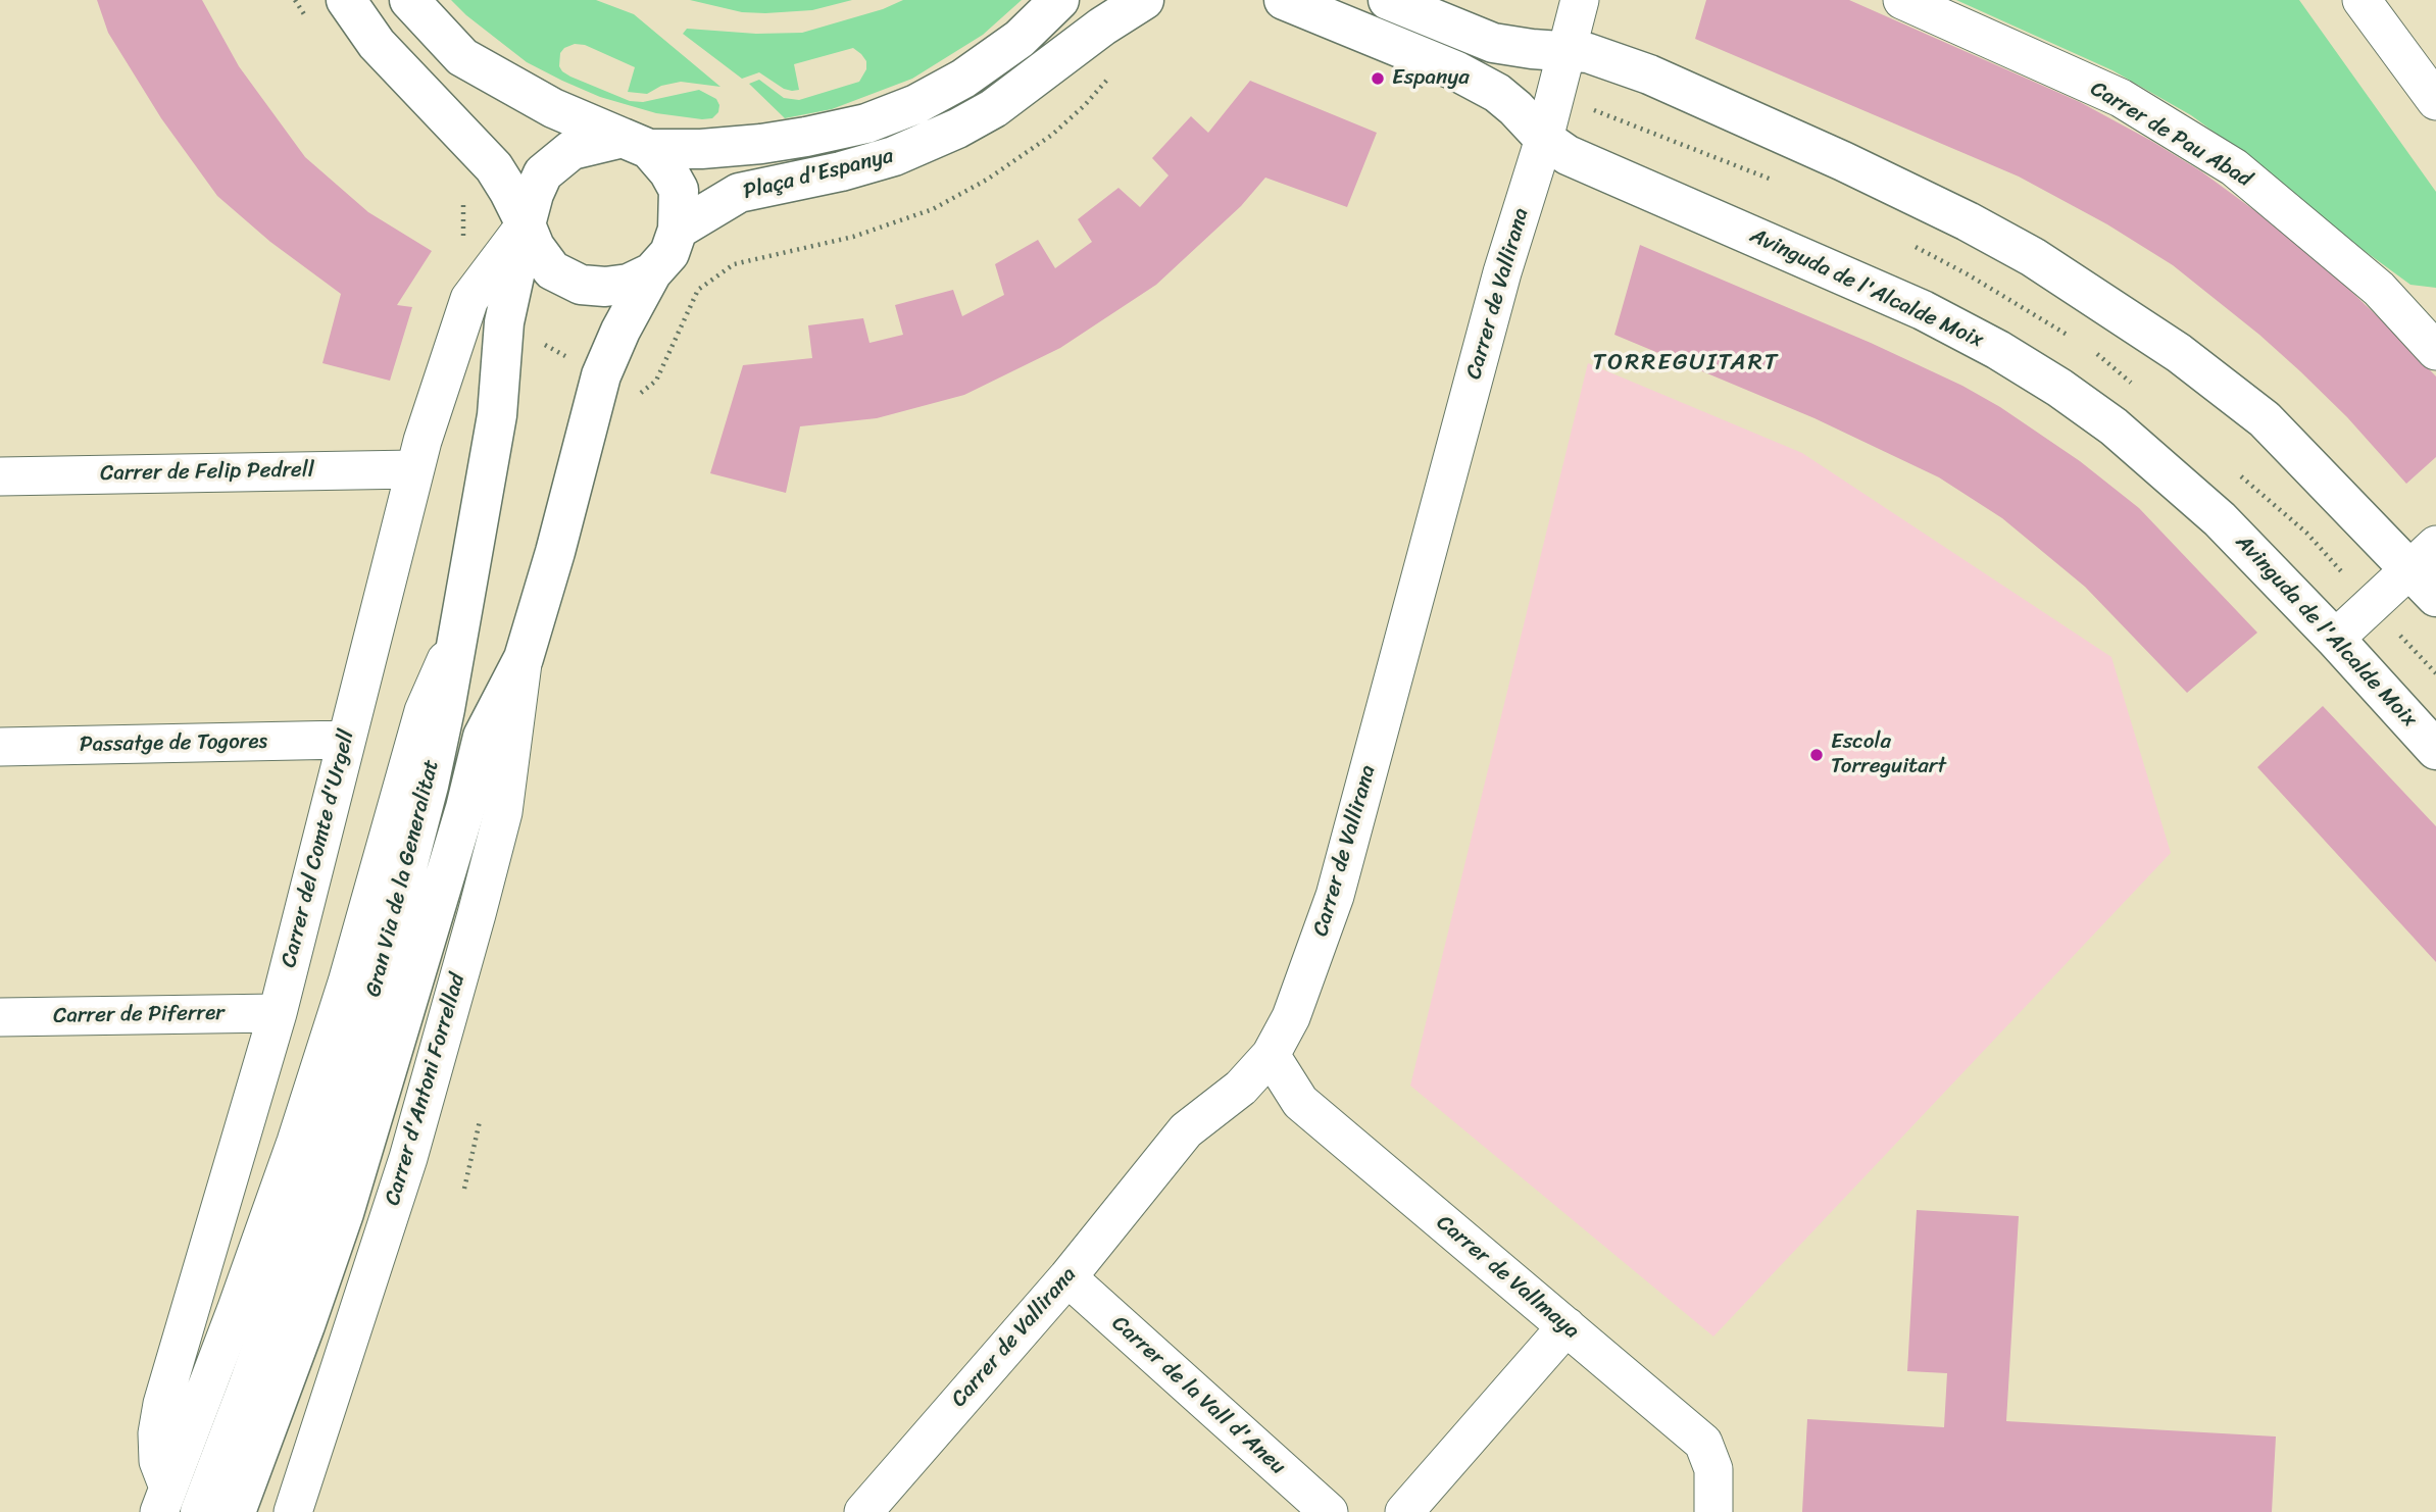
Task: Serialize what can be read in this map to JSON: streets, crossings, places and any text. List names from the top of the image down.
{
  "streets": {
    "main road": ["Plaça d'Espanya", "Avinguda de l'Alcalde Moix", "Gran Via de la Generalitat"],
    "street": [
      "Carrer de Pau Abad",
      "Carrer de Vallirana",
      "Carrer de Felip Pedrell",
      "Passatge de Togores",
      "Carrer del Comte d'Urgell",
      "Carrer de Piferrer",
      "Carrer d'Antoni Forrellad",
      "Carrer de Vallmaya",
      "Carrer de la Vall d'Aneu"
    ]
  },
  "crossings": [
    ["Plaça d'Espanya", "Carrer del Comte d'Urgell"],
    ["Plaça d'Espanya", "Gran Via de la Generalitat"],
    ["Avinguda de l'Alcalde Moix", "Carrer de Vallirana"],
    ["Carrer de Vallirana", "Carrer de Vallmaya"],
    ["Carrer de Vallirana", "Carrer de la Vall d'Aneu"],
    ["Carrer de Felip Pedrell", "Carrer del Comte d'Urgell"],
    ["Passatge de Togores", "Carrer del Comte d'Urgell"],
    ["Carrer del Comte d'Urgell", "Gran Via de la Generalitat"],
    ["Carrer del Comte d'Urgell", "Carrer de Piferrer"],
    ["Gran Via de la Generalitat", "Carrer d'Antoni Forrellad"]
  ],
  "districts": ["TORREGUITART"],
  "places": ["Espanya", "Escola Torreguitart"]
}
